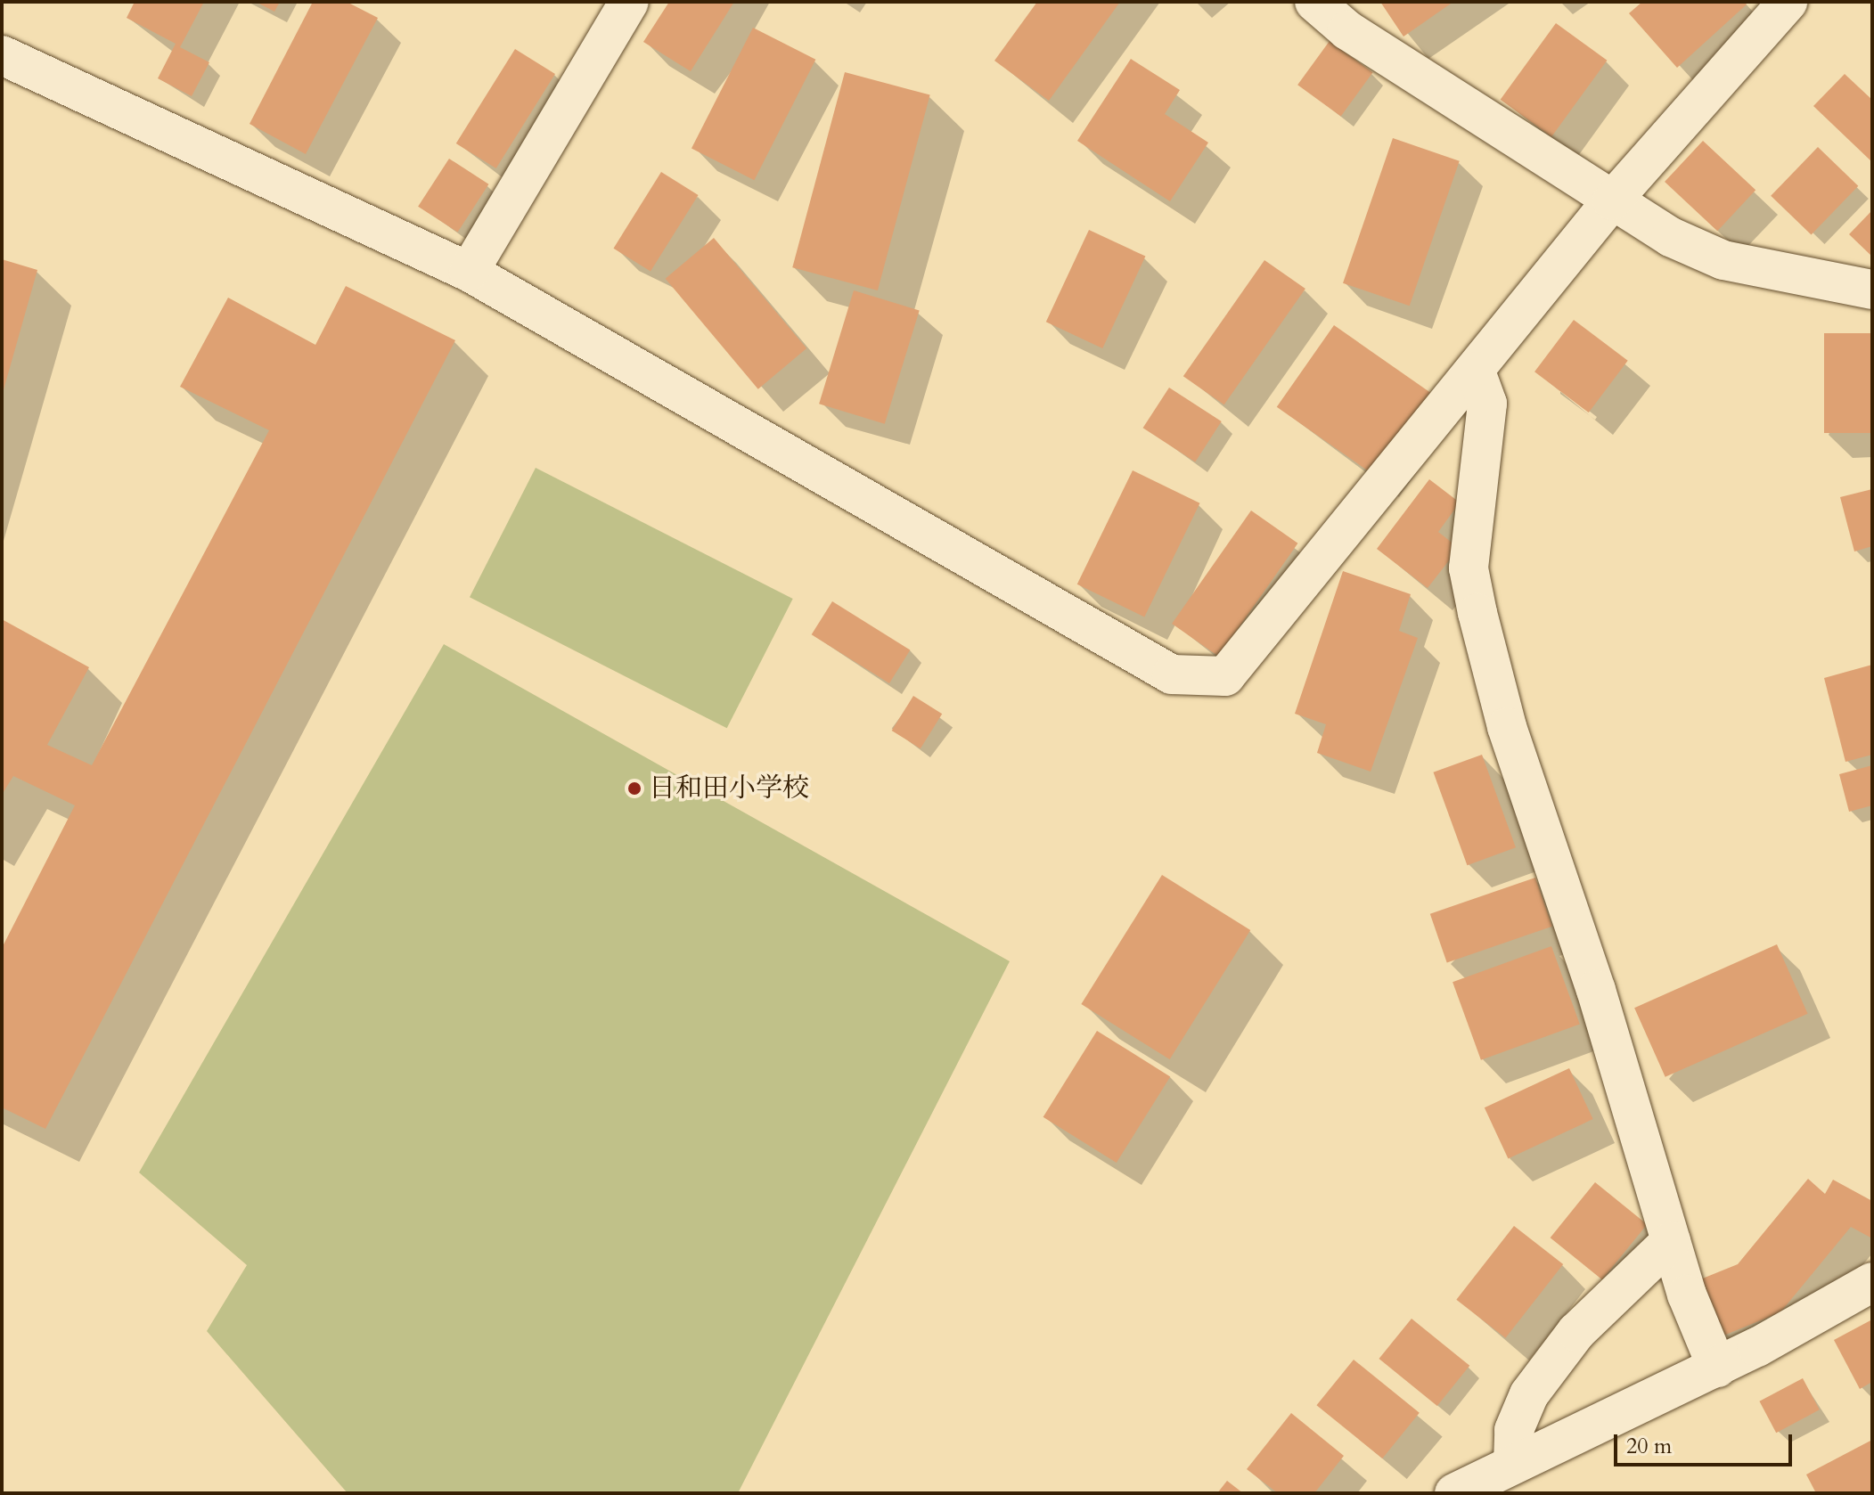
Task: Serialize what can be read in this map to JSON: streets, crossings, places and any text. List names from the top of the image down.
{
  "places": ["日和田小学校"],
  "scale_bar": "20 m"
}
